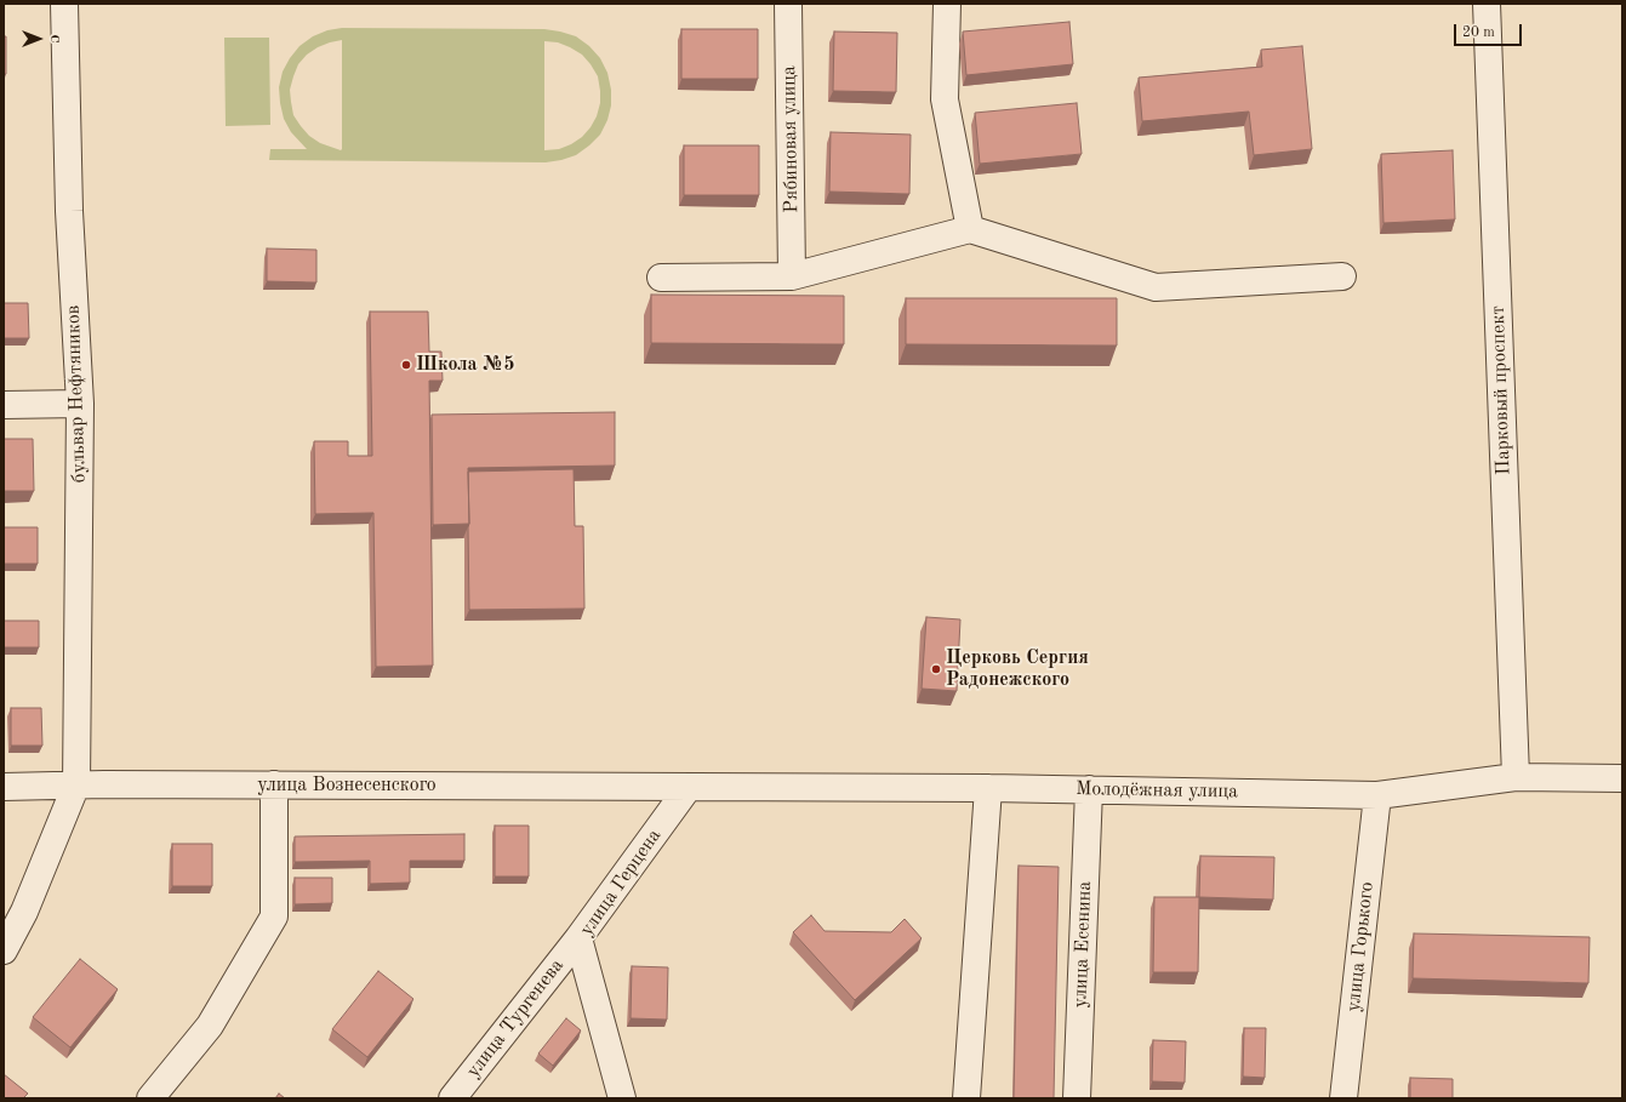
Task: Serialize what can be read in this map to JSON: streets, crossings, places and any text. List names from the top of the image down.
{
  "streets": {
    "street": [
      "Рябиновая улица",
      "Парковый проспект",
      "бульвар Нефтяников",
      "улица Вознесенского",
      "Молодёжная улица",
      "улица Герцена",
      "улица Есенина",
      "улица Горького",
      "улица Тургенева"
    ]
  },
  "crossings": [
    ["Парковый проспект", "Молодёжная улица"],
    ["бульвар Нефтяников", "улица Вознесенского"],
    ["улица Вознесенского", "Молодёжная улица"],
    ["улица Вознесенского", "улица Герцена"],
    ["Молодёжная улица", "улица Герцена"],
    ["Молодёжная улица", "улица Есенина"],
    ["Молодёжная улица", "улица Горького"],
    ["улица Герцена", "улица Тургенева"]
  ],
  "places": ["Школа №5", "Церковь Сергия Радонежского"],
  "scale_bar": "20 m",
  "north": "right"
}
